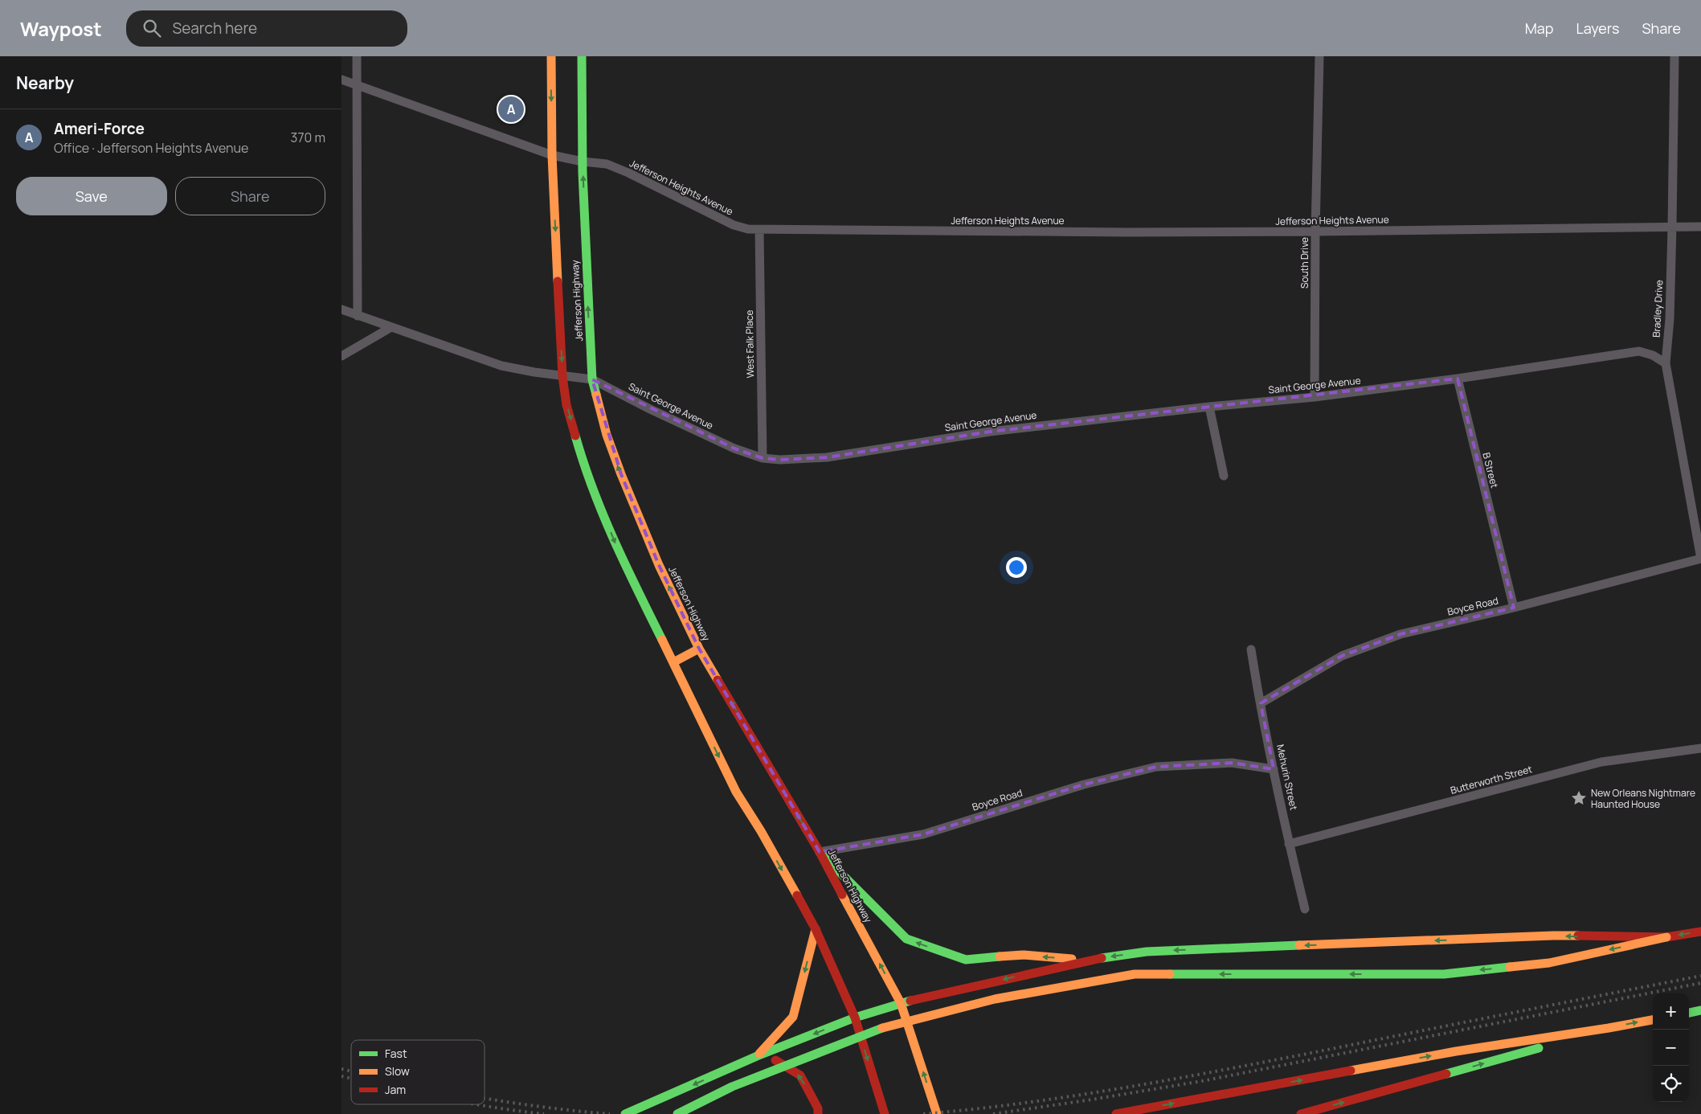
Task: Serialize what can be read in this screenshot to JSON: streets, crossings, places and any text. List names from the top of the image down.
{
  "streets": {
    "main road": ["Jefferson Highway"],
    "street": [
      "Jefferson Heights Avenue",
      "South Drive",
      "Bradley Drive",
      "West Falk Place",
      "Saint George Avenue",
      "B Street",
      "Boyce Road",
      "Mehurin Street",
      "Butterworth Street"
    ]
  },
  "crossings": [
    ["Jefferson Heights Avenue", "South Drive"],
    ["Jefferson Heights Avenue", "Jefferson Highway"],
    ["Jefferson Heights Avenue", "Bradley Drive"],
    ["Jefferson Heights Avenue", "West Falk Place"],
    ["South Drive", "Saint George Avenue"],
    ["Jefferson Highway", "Saint George Avenue"],
    ["Jefferson Highway", "Boyce Road"],
    ["Bradley Drive", "Saint George Avenue"],
    ["Bradley Drive", "Boyce Road"],
    ["West Falk Place", "Saint George Avenue"],
    ["Saint George Avenue", "B Street"],
    ["B Street", "Boyce Road"],
    ["Boyce Road", "Mehurin Street"],
    ["Mehurin Street", "Butterworth Street"]
  ],
  "places": {
    "place": ["New Orleans Nightmare Haunted House"]
  },
  "legend": ["Fast", "Slow", "Jam"],
  "page": {
    "header": "Waypost",
    "search": "Search here",
    "nav": ["Map", "Layers", "Share"],
    "heading": "Nearby",
    "pins": "A",
    "list": [
      {
        "mark": "A",
        "name": "Ameri-Force",
        "note": "Office · Jefferson Heights Avenue",
        "value": "370 m"
      }
    ],
    "buttons": ["Save", "Share"],
    "map_buttons": ["+", "−"]
  }
}
